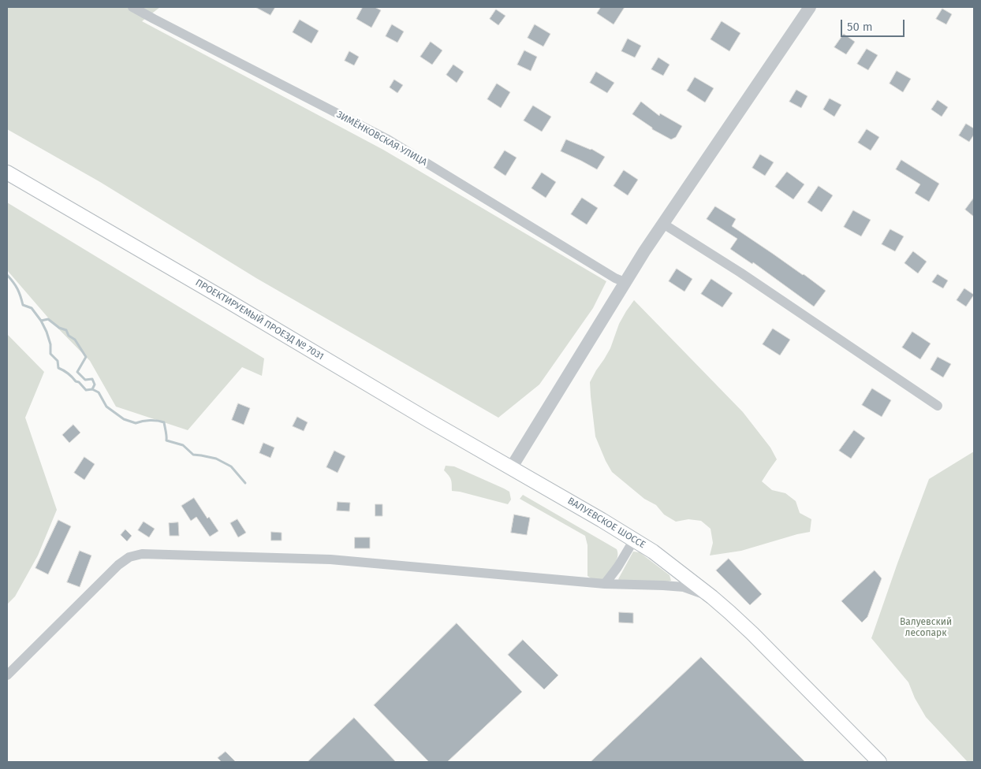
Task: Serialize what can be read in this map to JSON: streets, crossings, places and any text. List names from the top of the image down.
{
  "streets": {
    "main road": ["ПРОЕКТИРУЕМЫЙ ПРОЕЗД № 7031", "ВАЛУЕВСКОЕ ШОССЕ"],
    "street": ["ЗИМЁНКОВСКАЯ УЛИЦА"]
  },
  "crossings": [
    ["ПРОЕКТИРУЕМЫЙ ПРОЕЗД № 7031", "ВАЛУЕВСКОЕ ШОССЕ"]
  ],
  "parks": ["Валуевский лесопарк"],
  "scale_bar": "50 m"
}
